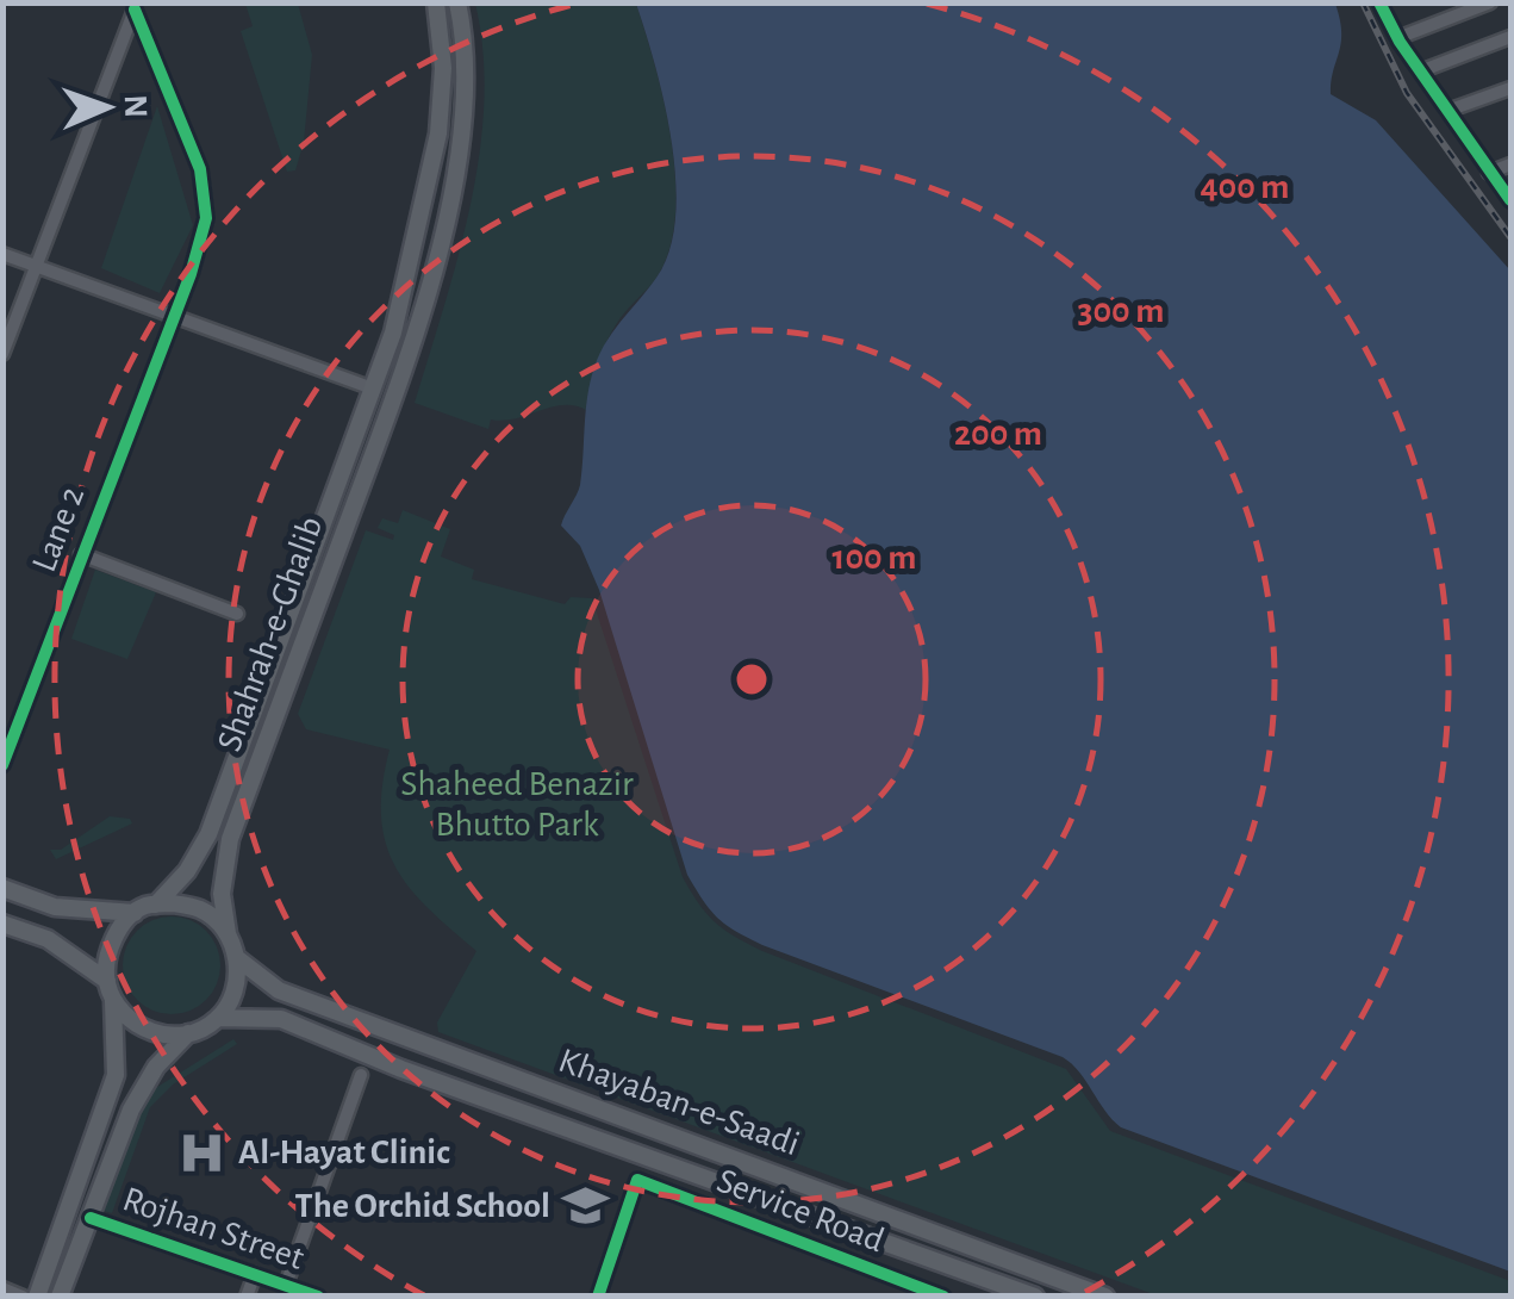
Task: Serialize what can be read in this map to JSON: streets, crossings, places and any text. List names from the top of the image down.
{
  "streets": {
    "main road": ["Shahrah-e-Ghalib", "Khayaban-e-Saadi"],
    "street": ["Lane 2", "Service Road", "Rojhan Street"]
  },
  "crossings": [
    ["Shahrah-e-Ghalib", "Khayaban-e-Saadi"]
  ],
  "parks": ["Shaheed Benazir Bhutto Park"],
  "places": {
    "hospital": ["Al-Hayat Clinic"],
    "school or university": ["The Orchid School"]
  },
  "north": "right",
  "rings": [
    "400 m",
    "300 m",
    "200 m",
    "100 m"
  ]
}
